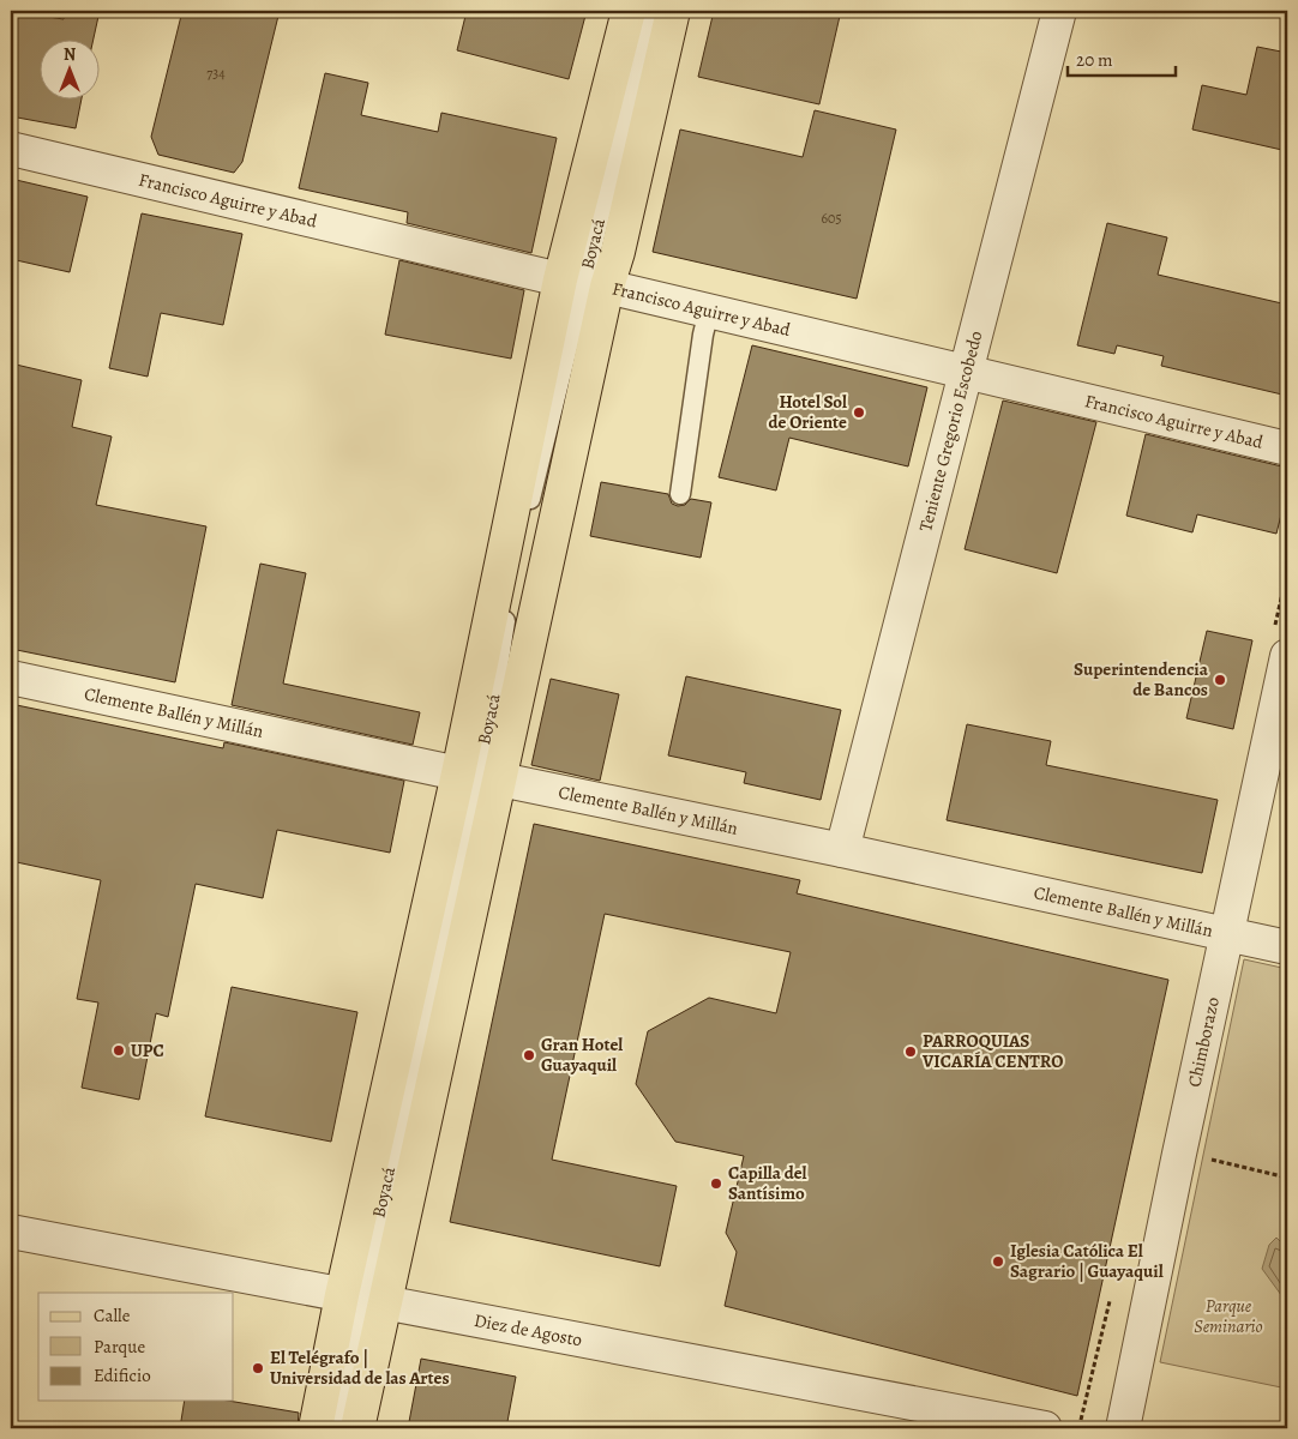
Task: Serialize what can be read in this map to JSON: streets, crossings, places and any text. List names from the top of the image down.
{
  "streets": {
    "main road": ["Boyacá"],
    "street": [
      "Francisco Aguirre y Abad",
      "Teniente Gregorio Escobedo",
      "Clemente Ballén y Millán",
      "Chimborazo",
      "Diez de Agosto"
    ]
  },
  "crossings": [
    ["Francisco Aguirre y Abad", "Boyacá"],
    ["Francisco Aguirre y Abad", "Teniente Gregorio Escobedo"],
    ["Boyacá", "Clemente Ballén y Millán"],
    ["Boyacá", "Diez de Agosto"],
    ["Teniente Gregorio Escobedo", "Clemente Ballén y Millán"],
    ["Clemente Ballén y Millán", "Chimborazo"]
  ],
  "parks": ["Parque Seminario"],
  "places": [
    "Hotel Sol de Oriente",
    "Superintendencia de Bancos",
    "UPC",
    "PARROQUIAS VICARÍA CENTRO",
    "Gran Hotel Guayaquil",
    "Capilla del Santísimo",
    "Iglesia Católica El Sagrario | Guayaquil",
    "El Telégrafo | Universidad de las Artes"
  ],
  "house_numbers": ["734", "605"],
  "legend": ["Calle", "Parque", "Edificio"],
  "scale_bar": "20 m",
  "north": "top"
}
